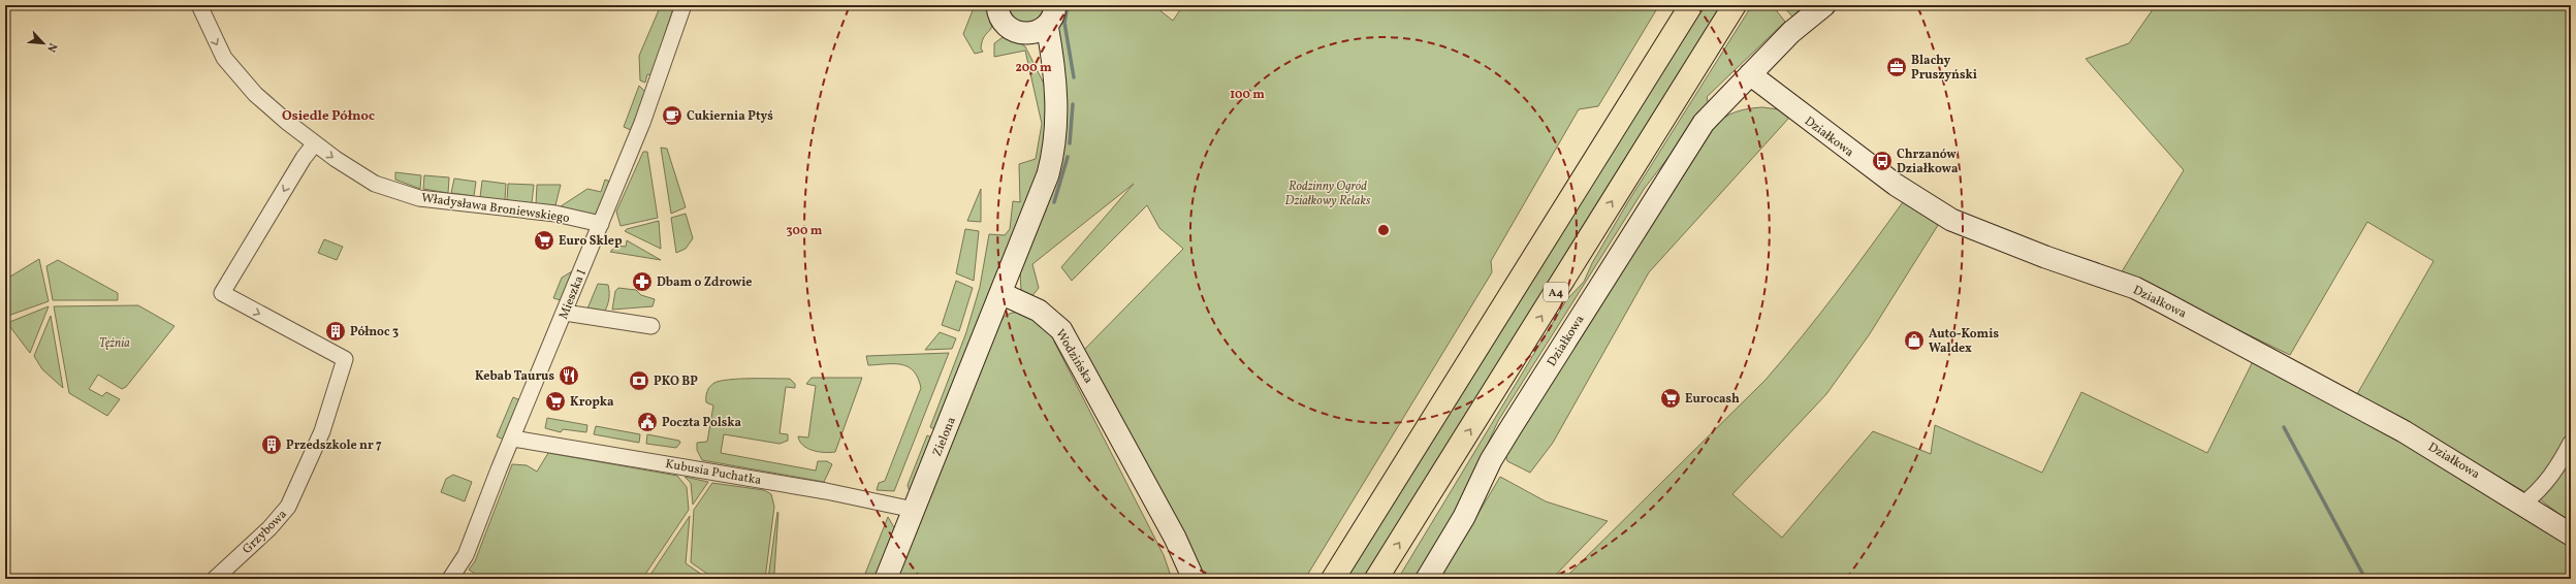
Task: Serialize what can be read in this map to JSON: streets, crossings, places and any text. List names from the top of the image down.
{
  "streets": {
    "highway": ["A4"],
    "street": [
      "Działkowa",
      "Władysława Broniewskiego",
      "Mieszka I",
      "Wodzińska",
      "Zielona",
      "Kubusia Puchatka",
      "Grzybowa"
    ]
  },
  "crossings": [
    ["Władysława Broniewskiego", "Mieszka I"],
    ["Władysława Broniewskiego", "Grzybowa"],
    ["Mieszka I", "Kubusia Puchatka"],
    ["Wodzińska", "Zielona"],
    ["Zielona", "Kubusia Puchatka"]
  ],
  "one_way": ["Władysława Broniewskiego"],
  "districts": ["Osiedle Północ"],
  "parks": ["Rodzinny Ogród Działkowy Relaks", "Tężnia"],
  "places": {
    "office": ["Blachy Pruszyński"],
    "cafe": ["Cukiernia Ptyś"],
    "bus stop": ["Chrzanów Działkowa"],
    "supermarket": ["Euro Sklep", "Eurocash", "Kropka"],
    "pharmacy": ["Dbam o Zdrowie"],
    "building": ["Północ 3", "Przedszkole nr 7"],
    "shop": ["Auto-Komis Waldex"],
    "restaurant": ["Kebab Taurus"],
    "bank": ["PKO BP"],
    "public building": ["Poczta Polska"]
  },
  "north": "bottom right",
  "rings": ["200 m", "100 m", "300 m"]
}
